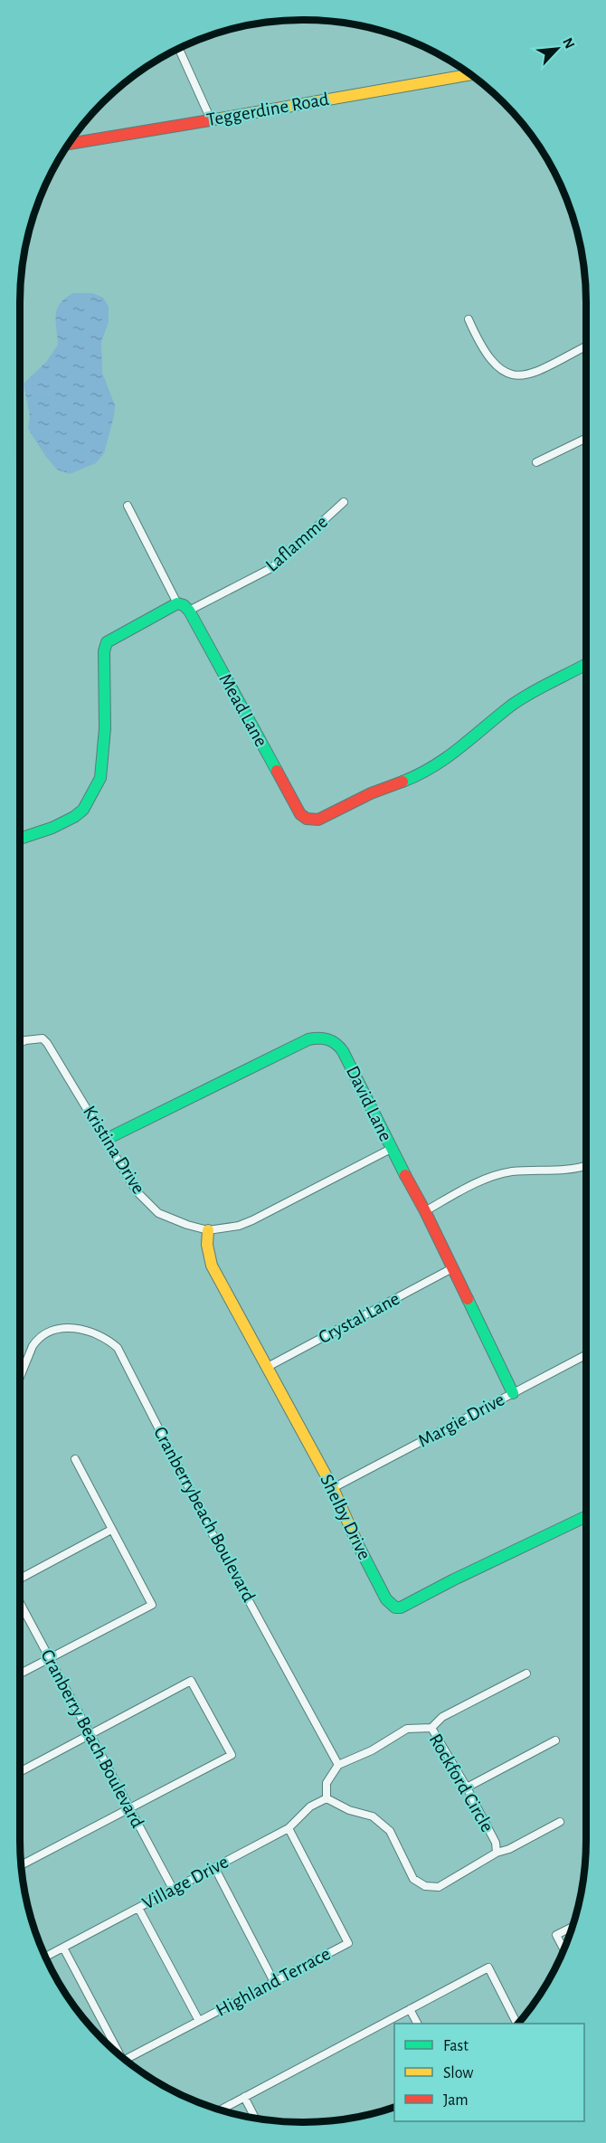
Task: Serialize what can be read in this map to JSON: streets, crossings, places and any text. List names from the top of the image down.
{
  "streets": {
    "street": [
      "Teggerdine Road",
      "Laflamme",
      "Mead Lane",
      "David Lane",
      "Kristina Drive",
      "Crystal Lane",
      "Margie Drive",
      "Cranberrybeach Boulevard",
      "Shelby Drive",
      "Cranberry Beach Boulevard",
      "Rockford Circle",
      "Village Drive",
      "Highland Terrace"
    ]
  },
  "crossings": [
    ["Laflamme", "Mead Lane"],
    ["David Lane", "Kristina Drive"],
    ["David Lane", "Crystal Lane"],
    ["David Lane", "Margie Drive"],
    ["Kristina Drive", "Shelby Drive"],
    ["Crystal Lane", "Shelby Drive"],
    ["Margie Drive", "Shelby Drive"],
    ["Cranberrybeach Boulevard", "Rockford Circle"],
    ["Cranberry Beach Boulevard", "Village Drive"],
    ["Rockford Circle", "Village Drive"],
    ["Village Drive", "Highland Terrace"]
  ],
  "legend": ["Fast", "Slow", "Jam"],
  "north": "top right"
}
